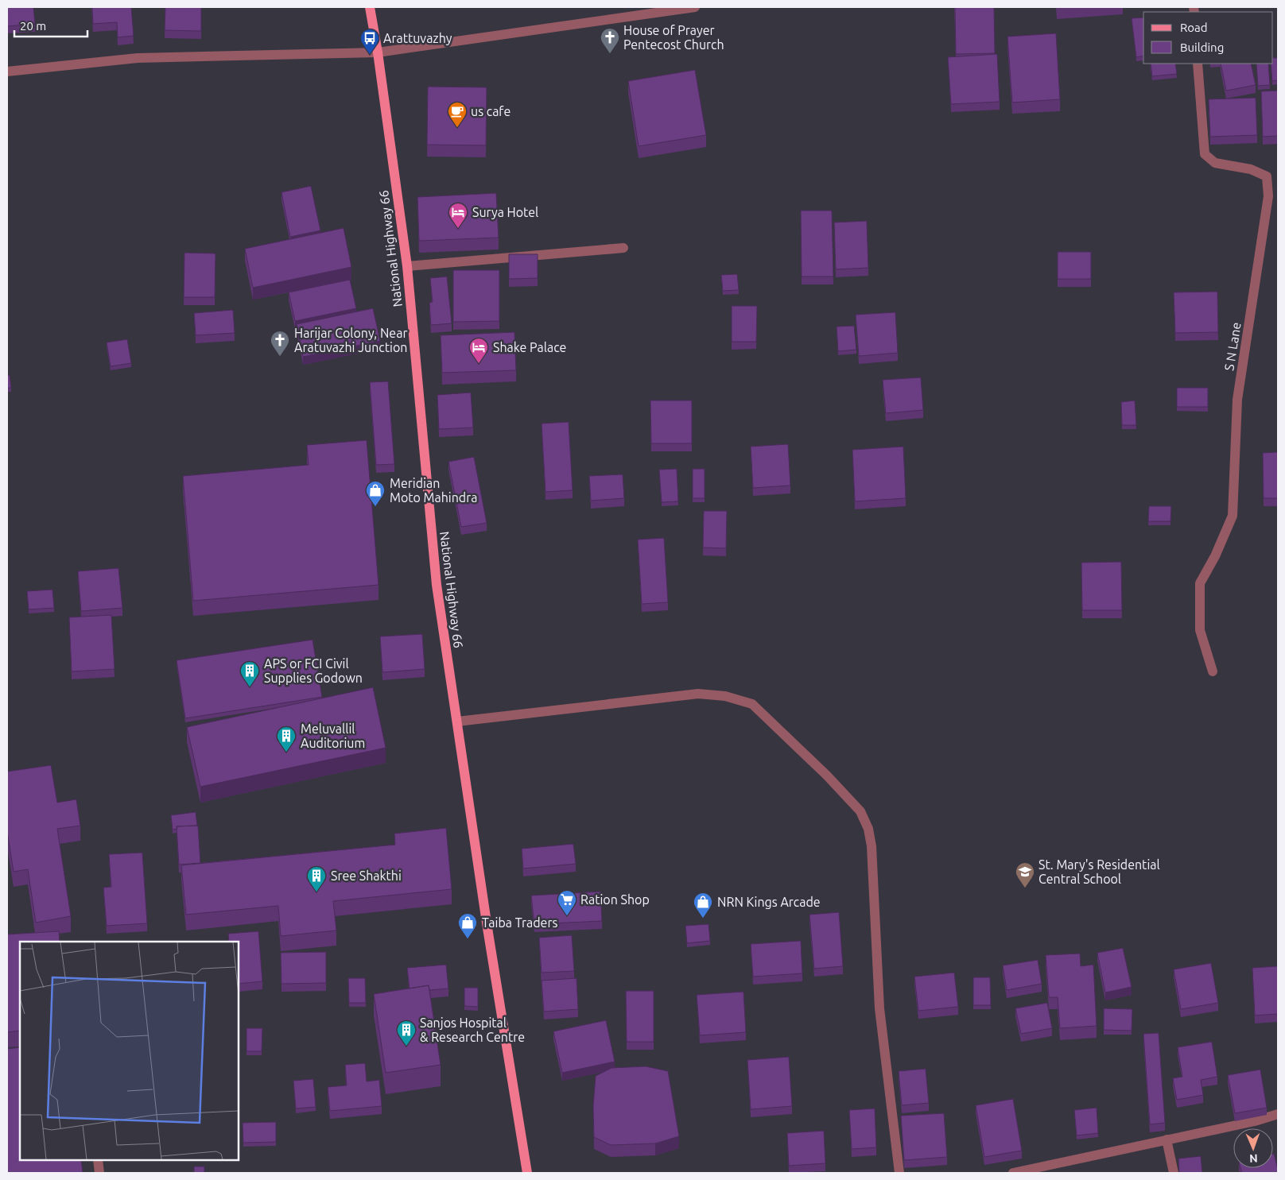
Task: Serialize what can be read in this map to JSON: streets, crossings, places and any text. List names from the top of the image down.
{
  "streets": {
    "main road": ["National Highway 66"],
    "street": ["S N Lane"]
  },
  "places": {
    "church": ["House of Prayer Pentecost Church", "Harijar Colony, Near Aratuvazhi Junction"],
    "bus stop": ["Arattuvazhy"],
    "cafe": ["us cafe"],
    "hotel": ["Surya Hotel", "Shake Palace"],
    "shop": ["Meridian Moto Mahindra", "NRN Kings Arcade", "Taiba Traders"],
    "building": [
      "APS or FCI Civil Supplies Godown",
      "Meluvallil Auditorium",
      "Sree Shakthi",
      "Sanjos Hospital & Research Centre"
    ],
    "school or university": ["St. Mary's Residential Central School"],
    "supermarket": ["Ration Shop"]
  },
  "legend": ["Road", "Building"],
  "scale_bar": "20 m",
  "north": "bottom"
}
